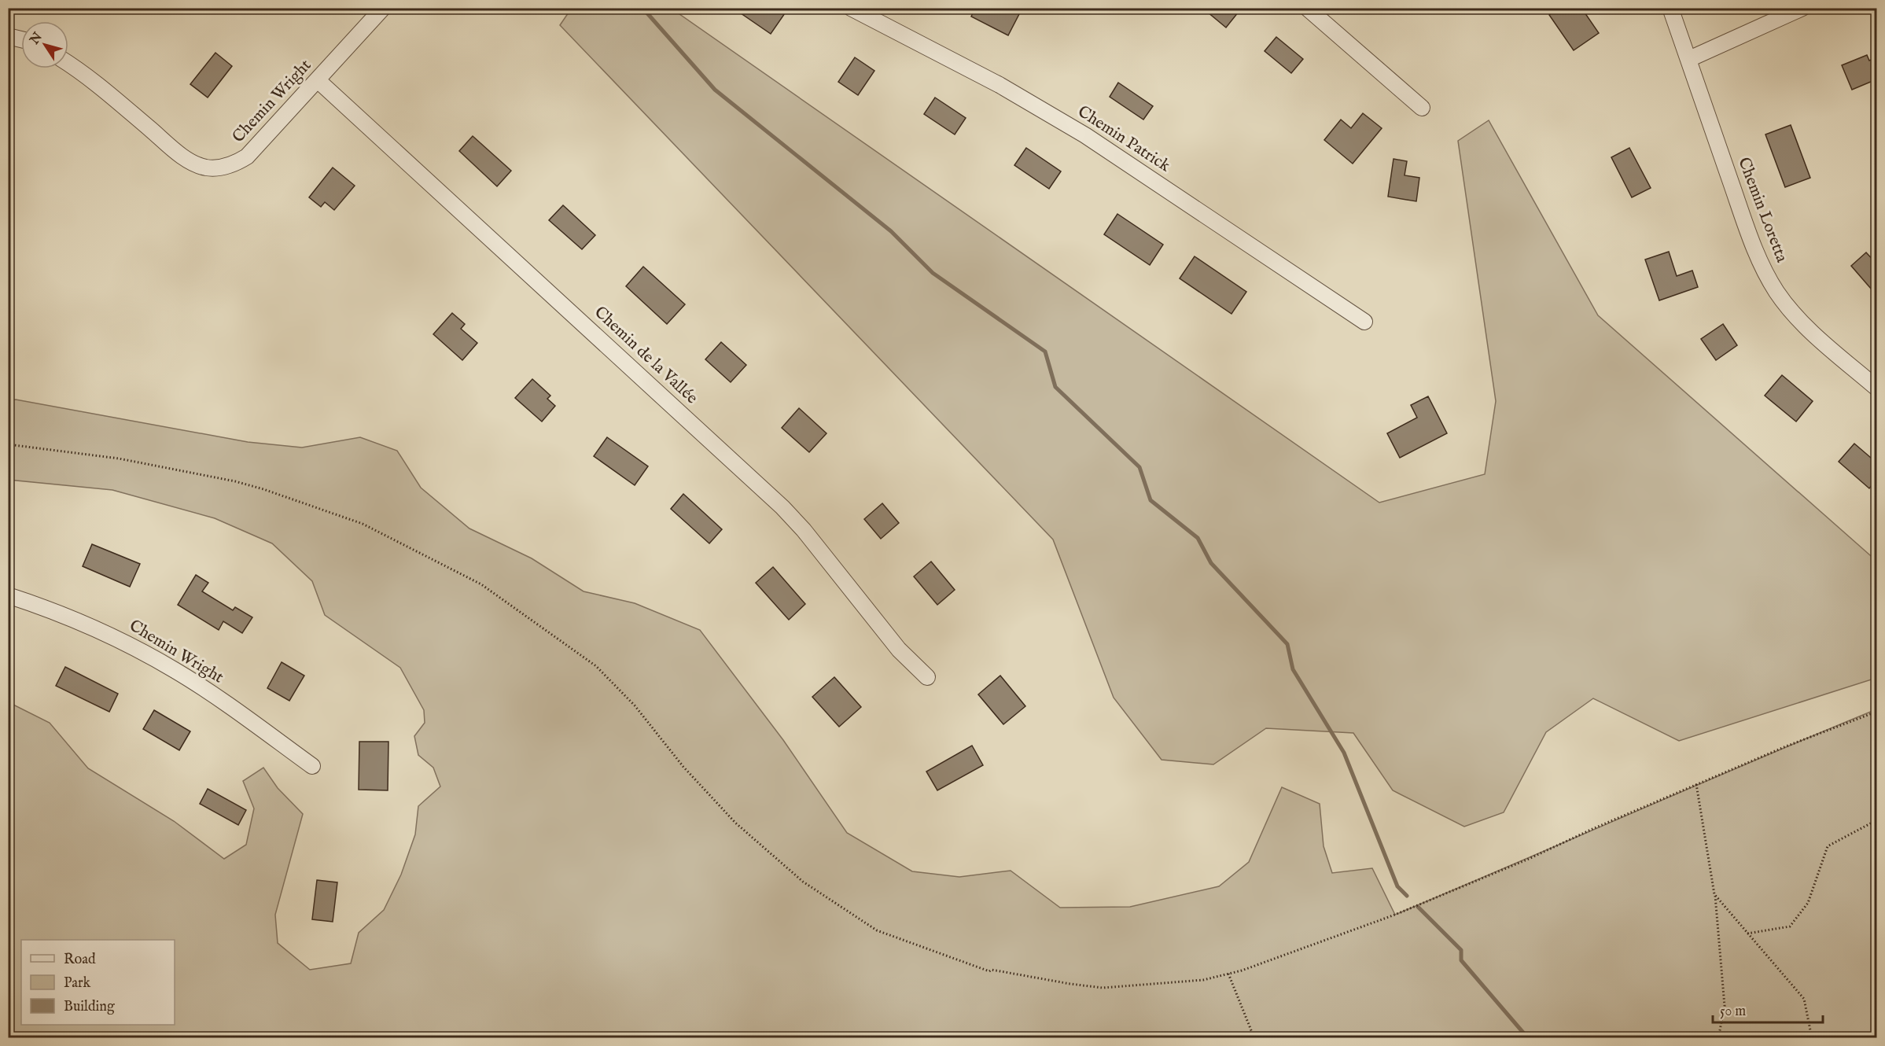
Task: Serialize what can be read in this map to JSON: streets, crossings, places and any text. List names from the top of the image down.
{
  "streets": {
    "street": [
      "Chemin Wright",
      "Chemin Patrick",
      "Chemin Loretta",
      "Chemin de la Vallée"
    ]
  },
  "crossings": [
    ["Chemin Wright", "Chemin de la Vallée"]
  ],
  "legend": ["Road", "Park", "Building"],
  "scale_bar": "50 m",
  "north": "top left"
}
